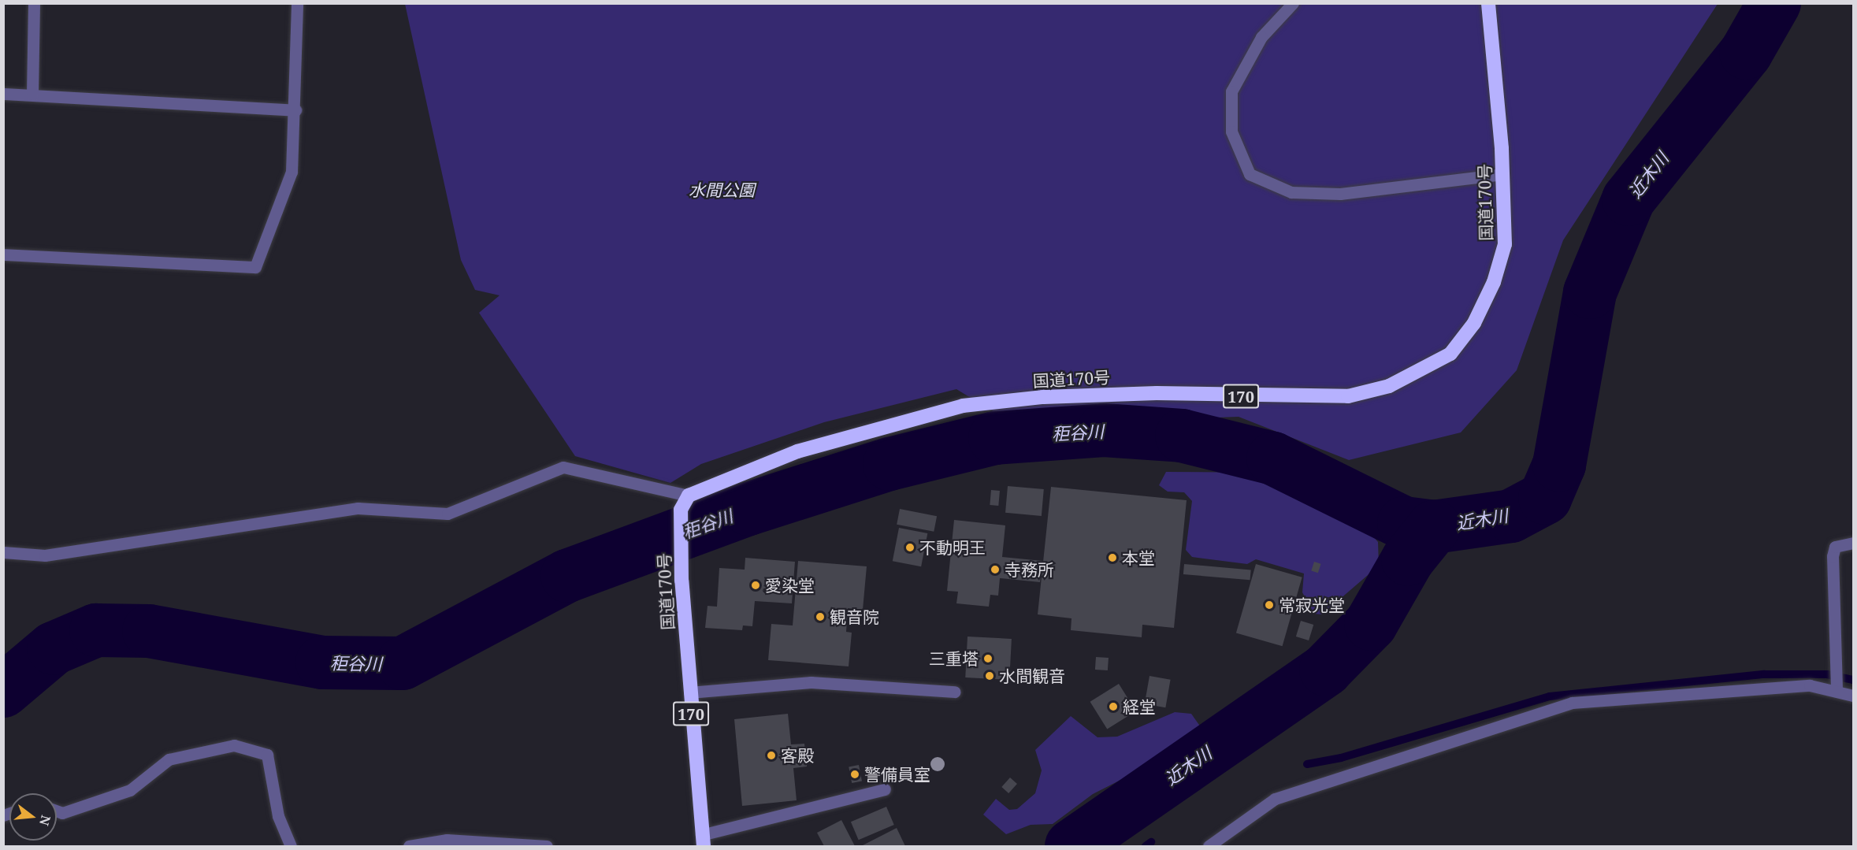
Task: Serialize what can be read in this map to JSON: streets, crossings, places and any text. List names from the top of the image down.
{
  "streets": {
    "highway": ["国道170号", "170"]
  },
  "water": ["近木川", "秬谷川"],
  "parks": ["水間公園"],
  "places": [
    "不動明王",
    "本堂",
    "寺務所",
    "愛染堂",
    "常寂光堂",
    "観音院",
    "三重塔",
    "水間観音",
    "経堂",
    "客殿",
    "警備員室"
  ],
  "north": "right"
}
